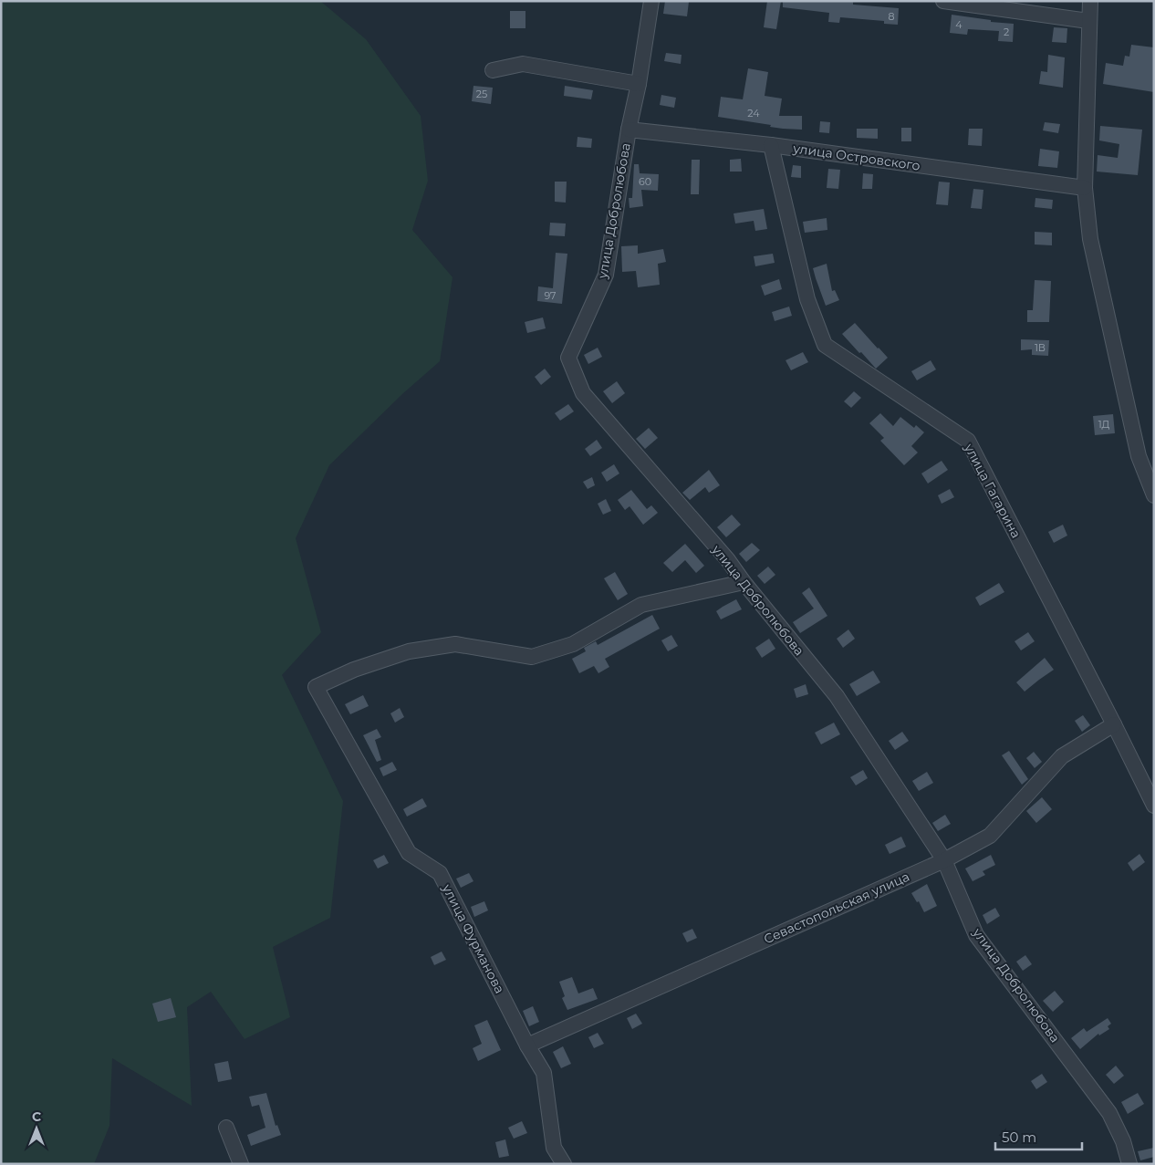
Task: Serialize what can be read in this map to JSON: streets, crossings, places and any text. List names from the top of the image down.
{
  "streets": {
    "street": [
      "улица Островского",
      "улица Добролюбова",
      "улица Гагарина",
      "Севастопольская улица",
      "улица Фурманова"
    ]
  },
  "crossings": [
    ["улица Островского", "улица Добролюбова"],
    ["улица Островского", "улица Гагарина"],
    ["улица Добролюбова", "Севастопольская улица"],
    ["улица Добролюбова", "улица Фурманова"],
    ["улица Гагарина", "Севастопольская улица"],
    ["Севастопольская улица", "улица Фурманова"]
  ],
  "house_numbers": [
    "8",
    "4",
    "2",
    "25",
    "24",
    "60",
    "97",
    "1В",
    "1Д"
  ],
  "scale_bar": "50 m",
  "north": "top"
}
